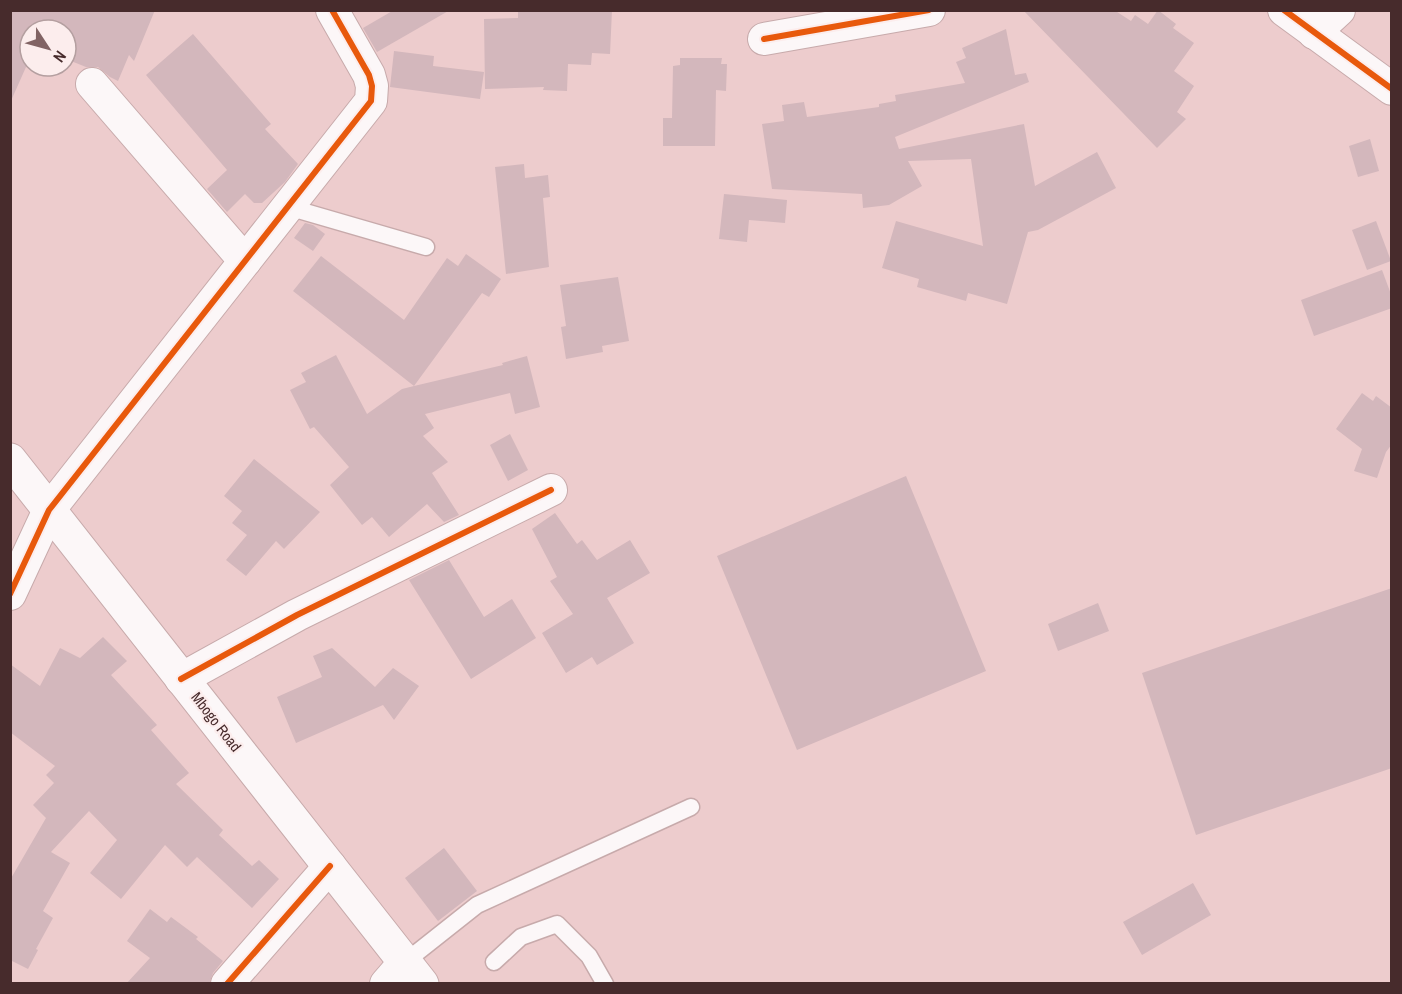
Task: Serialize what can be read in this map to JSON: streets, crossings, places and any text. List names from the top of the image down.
{
  "streets": {
    "main road": ["Mbogo Road"]
  },
  "north": "bottom right"
}
